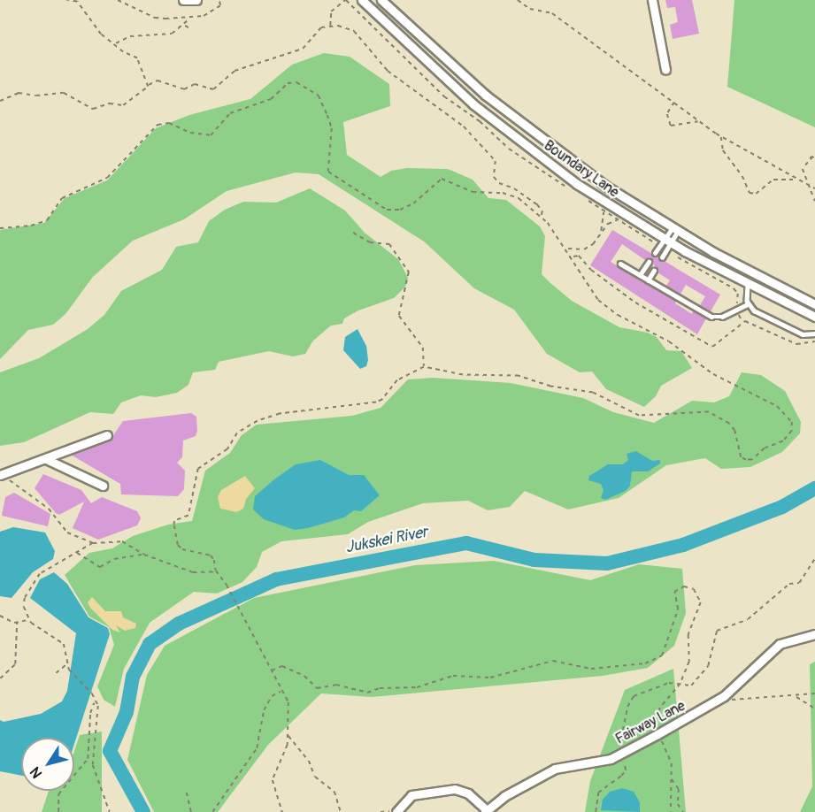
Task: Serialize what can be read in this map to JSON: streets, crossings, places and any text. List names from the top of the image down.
{
  "streets": {
    "street": ["Boundary Lane", "Fairway Lane"]
  },
  "water": ["Jukskei River"],
  "north": "bottom left"
}
